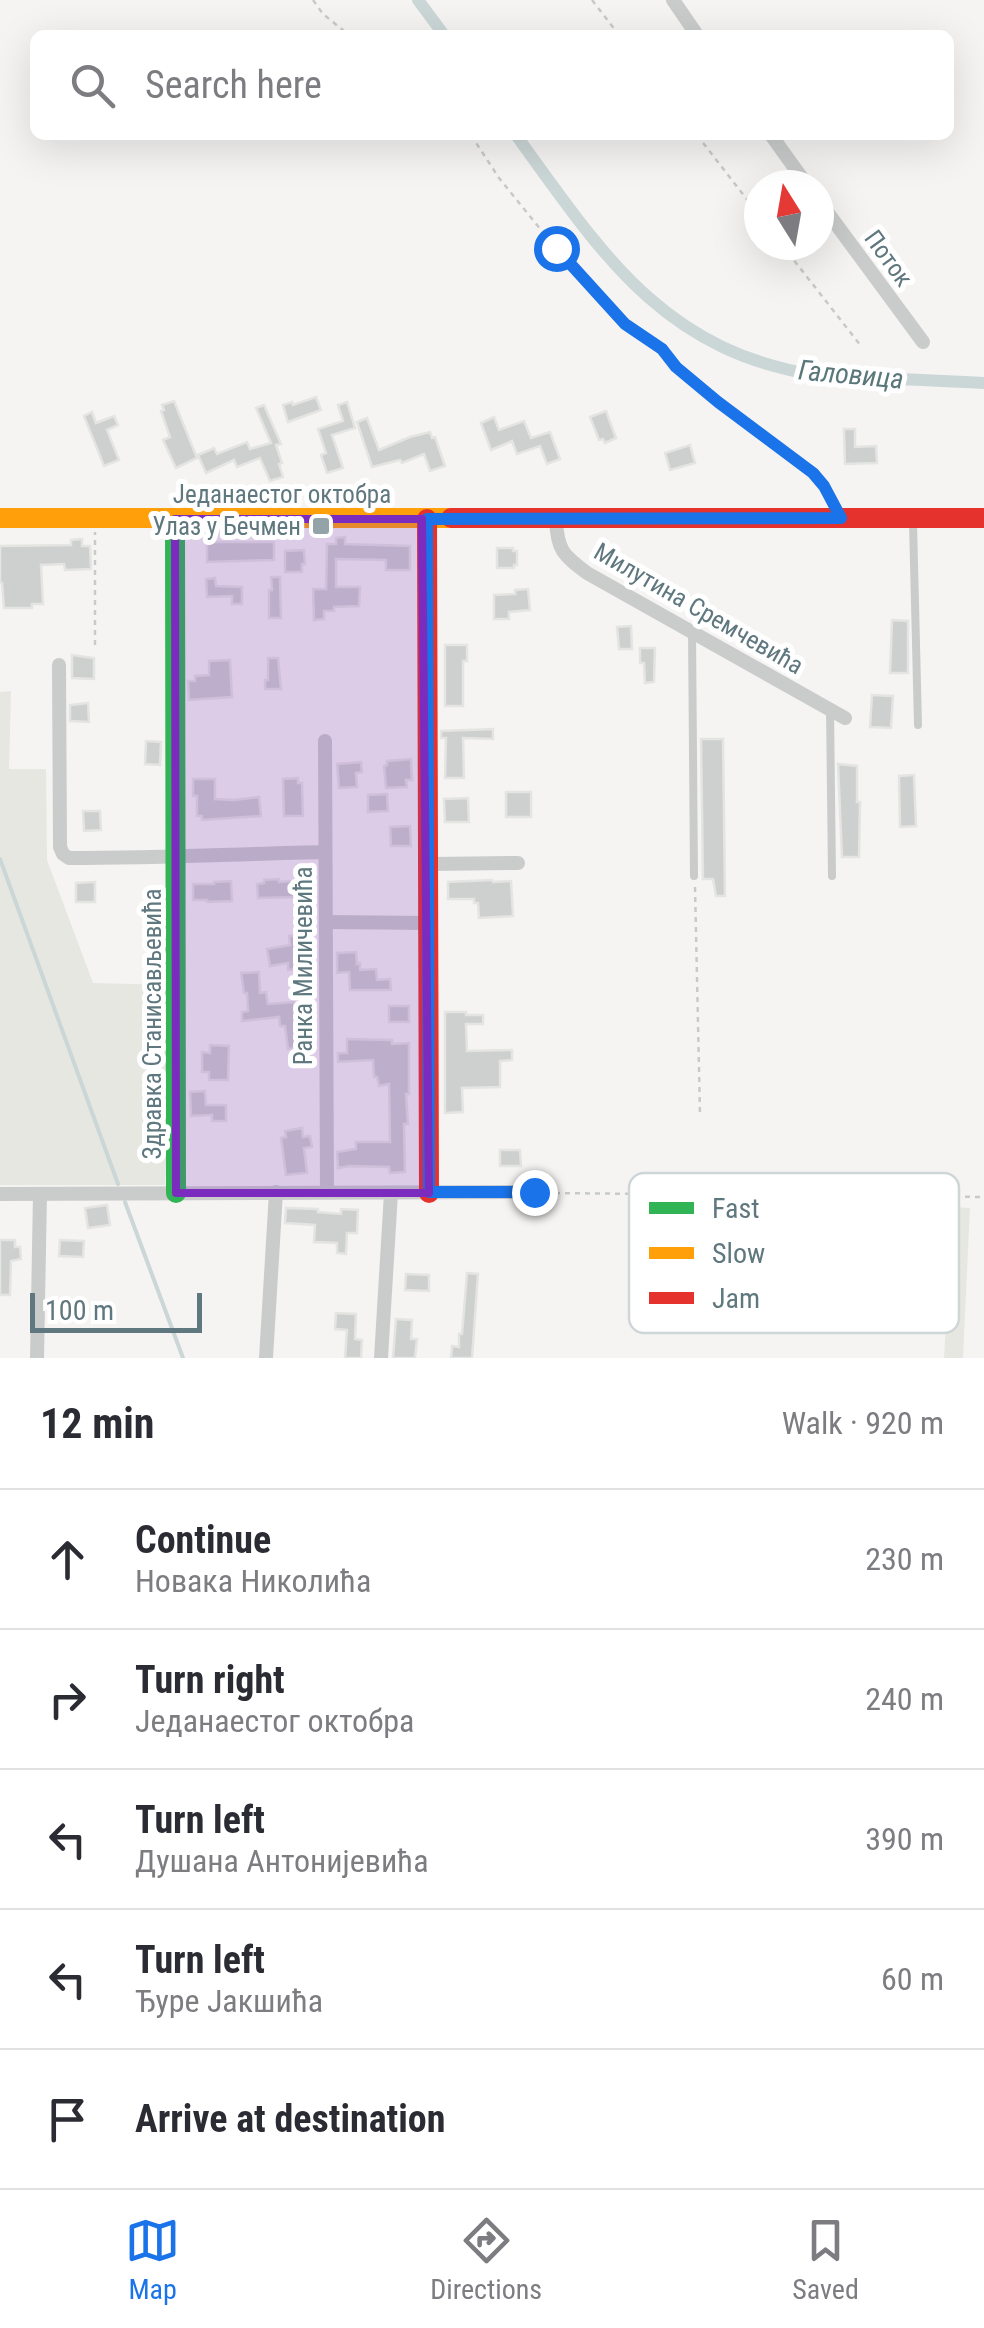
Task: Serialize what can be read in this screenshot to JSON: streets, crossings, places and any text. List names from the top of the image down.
{
  "streets": {
    "street": [
      "Поток",
      "Једанаестог октобра",
      "Милутина Сремчевића",
      "Ранка Миличевића",
      "Здравка Станисављевића"
    ]
  },
  "crossings": [
    ["Једанаестог октобра", "Милутина Сремчевића"],
    ["Једанаестог октобра", "Здравка Станисављевића"],
    ["Ранка Миличевића", "Здравка Станисављевића"]
  ],
  "water": ["Галовица"],
  "places": {
    "transit": ["Улаз у Бечмен"]
  },
  "legend": ["Fast", "Slow", "Jam"],
  "scale_bar": "100 m",
  "north": "top",
  "page": {
    "search": "Search here",
    "scale": "100 m",
    "heading": ["12 min", "Walk · 920 m"],
    "list": [
      ["Continue", "Новака Николића", "230 m"],
      ["Turn right", "Једанаестог октобра", "240 m"],
      ["Turn left", "Душана Антонијевића", "390 m"],
      ["Turn left", "Ђуре Јакшића", "60 m"],
      "Arrive at destination"
    ],
    "nav": ["Map", "Directions", "Saved"]
  }
}
